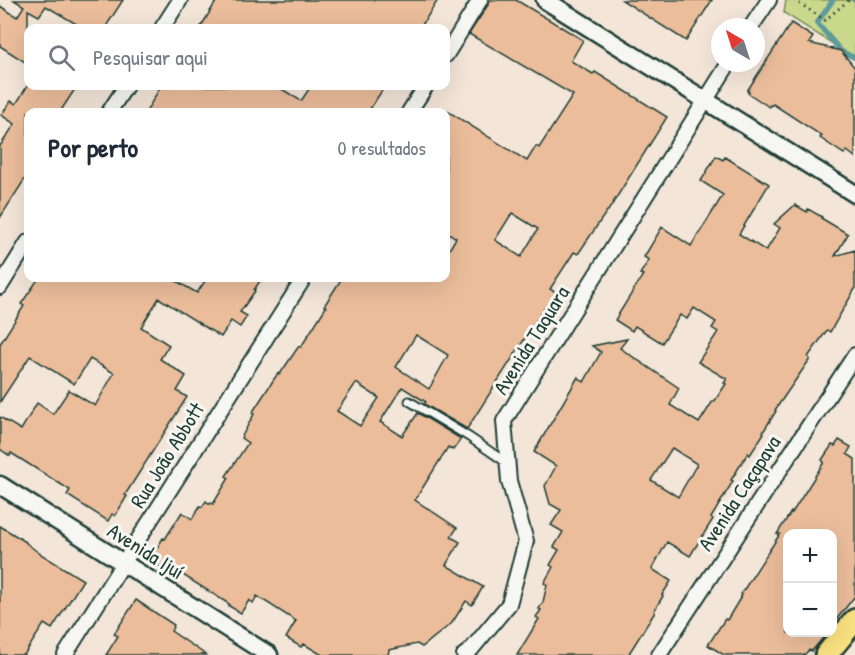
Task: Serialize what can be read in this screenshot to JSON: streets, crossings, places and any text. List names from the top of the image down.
{
  "streets": {
    "street": [
      "Avenida Taquara",
      "Rua João Abbott",
      "Avenida Caçapava",
      "Avenida Ijuí"
    ]
  },
  "crossings": [
    ["Rua João Abbott", "Avenida Ijuí"]
  ],
  "north": "top left",
  "page": {
    "search": "Pesquisar aqui",
    "heading": ["Por perto", "0 resultados"],
    "map_buttons": ["+", "−"]
  }
}
